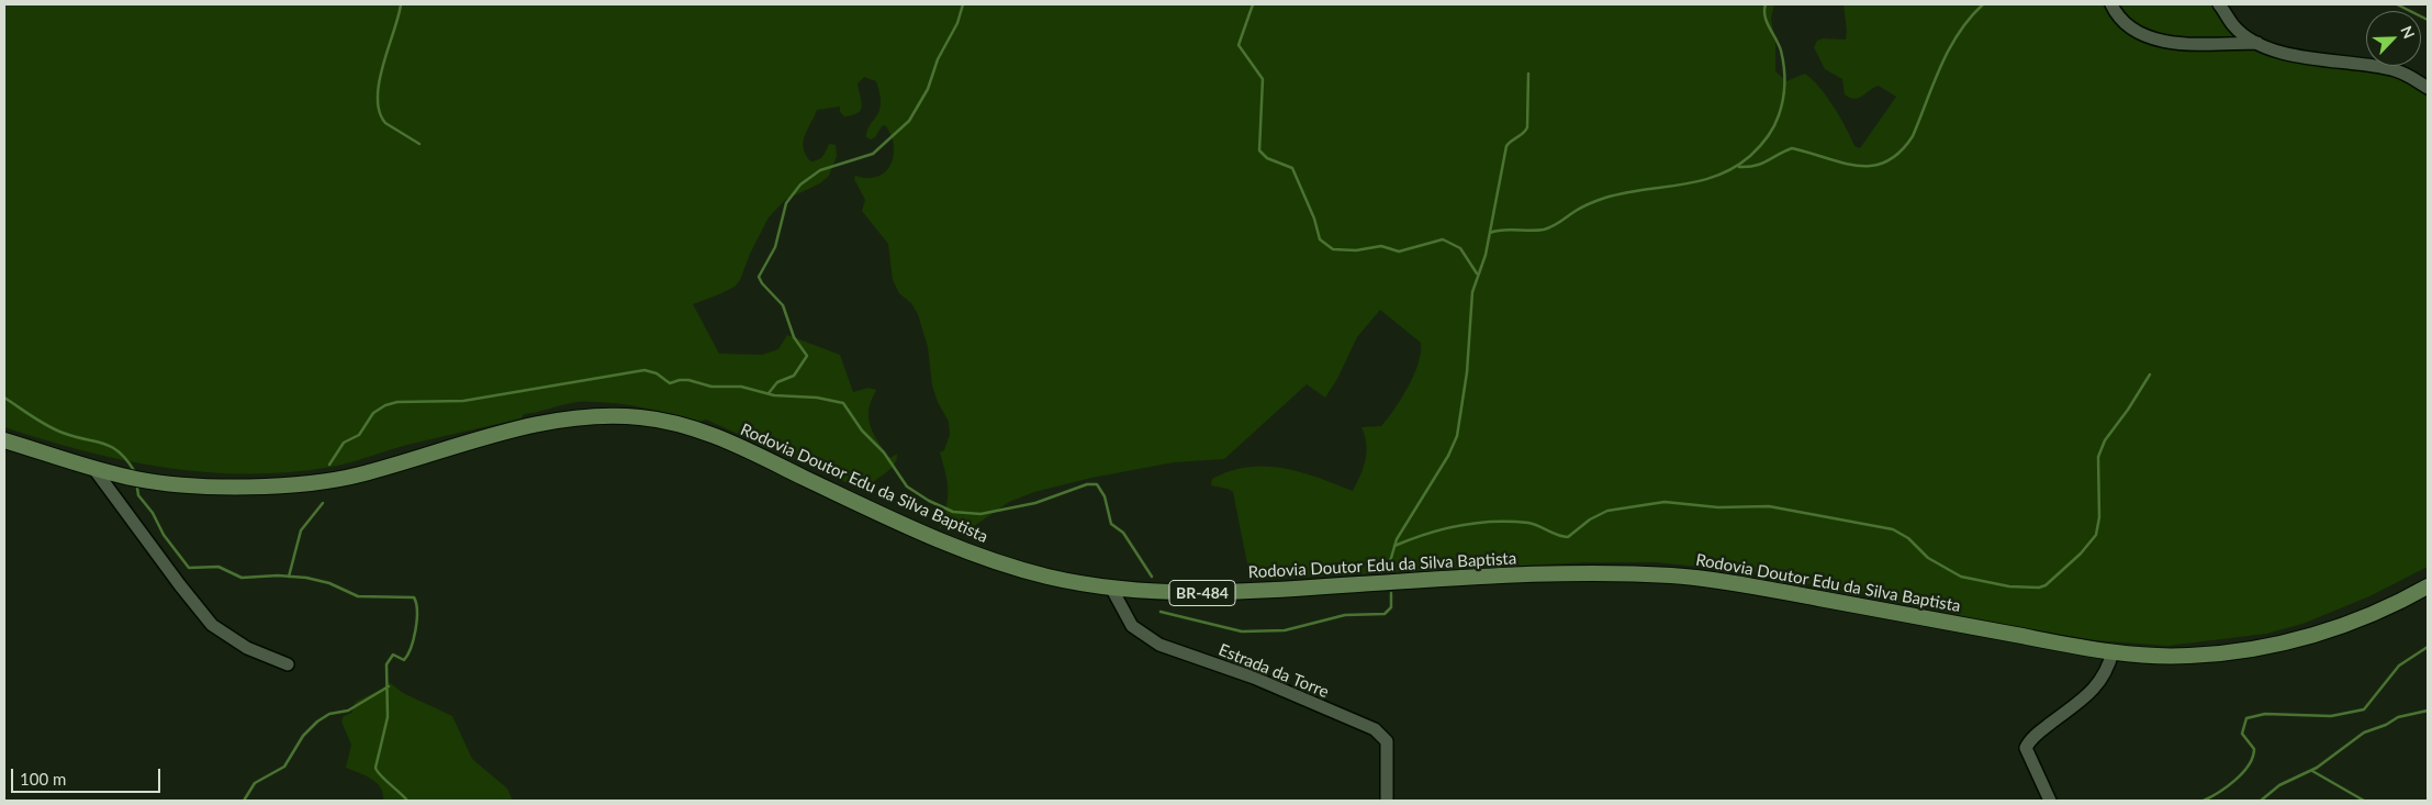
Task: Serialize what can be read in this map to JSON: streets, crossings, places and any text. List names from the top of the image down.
{
  "streets": {
    "main road": ["Rodovia Doutor Edu da Silva Baptista", "BR-484"],
    "street": ["Estrada da Torre"]
  },
  "crossings": [
    ["Rodovia Doutor Edu da Silva Baptista", "Estrada da Torre"]
  ],
  "scale_bar": "100 m",
  "north": "top right"
}
